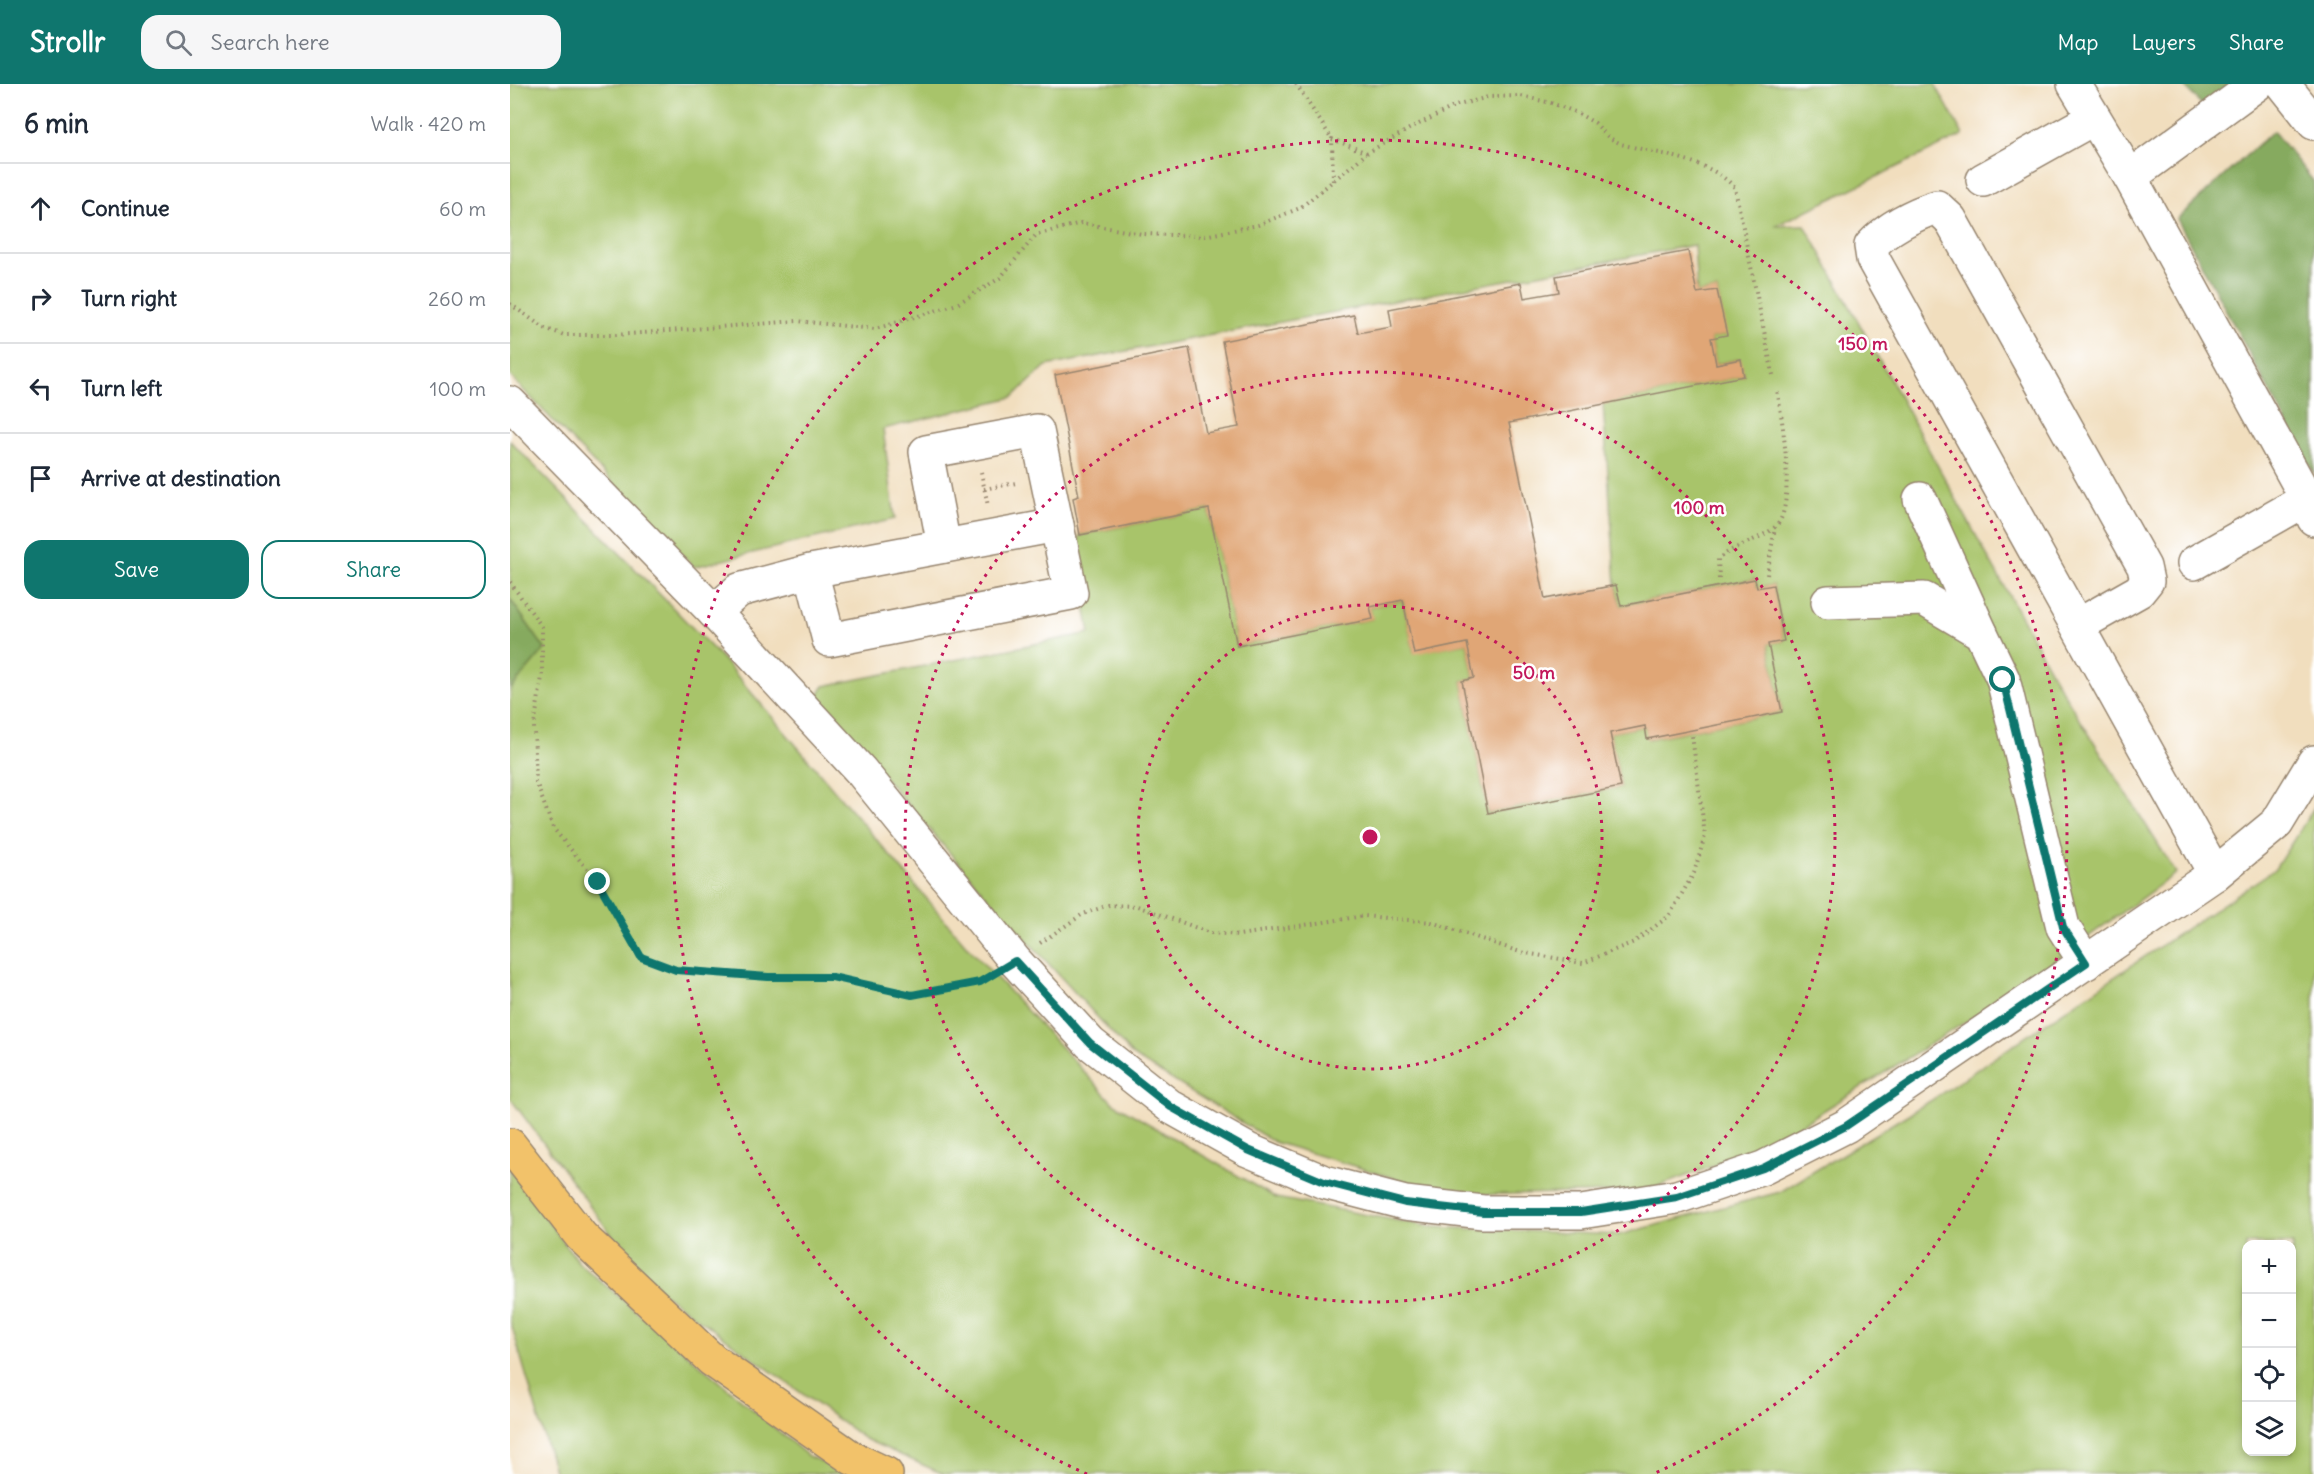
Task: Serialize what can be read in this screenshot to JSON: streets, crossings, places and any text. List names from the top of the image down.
{
  "page": {
    "header": "Strollr",
    "search": "Search here",
    "nav": ["Map", "Layers", "Share"],
    "heading": ["6 min", "Walk · 420 m"],
    "list": [
      ["Continue", "60 m"],
      ["Turn right", "260 m"],
      ["Turn left", "100 m"],
      "Arrive at destination"
    ],
    "buttons": ["Save", "Share"],
    "map_buttons": ["+", "−"]
  },
  "rings": ["150 m", "100 m", "50 m"]
}
